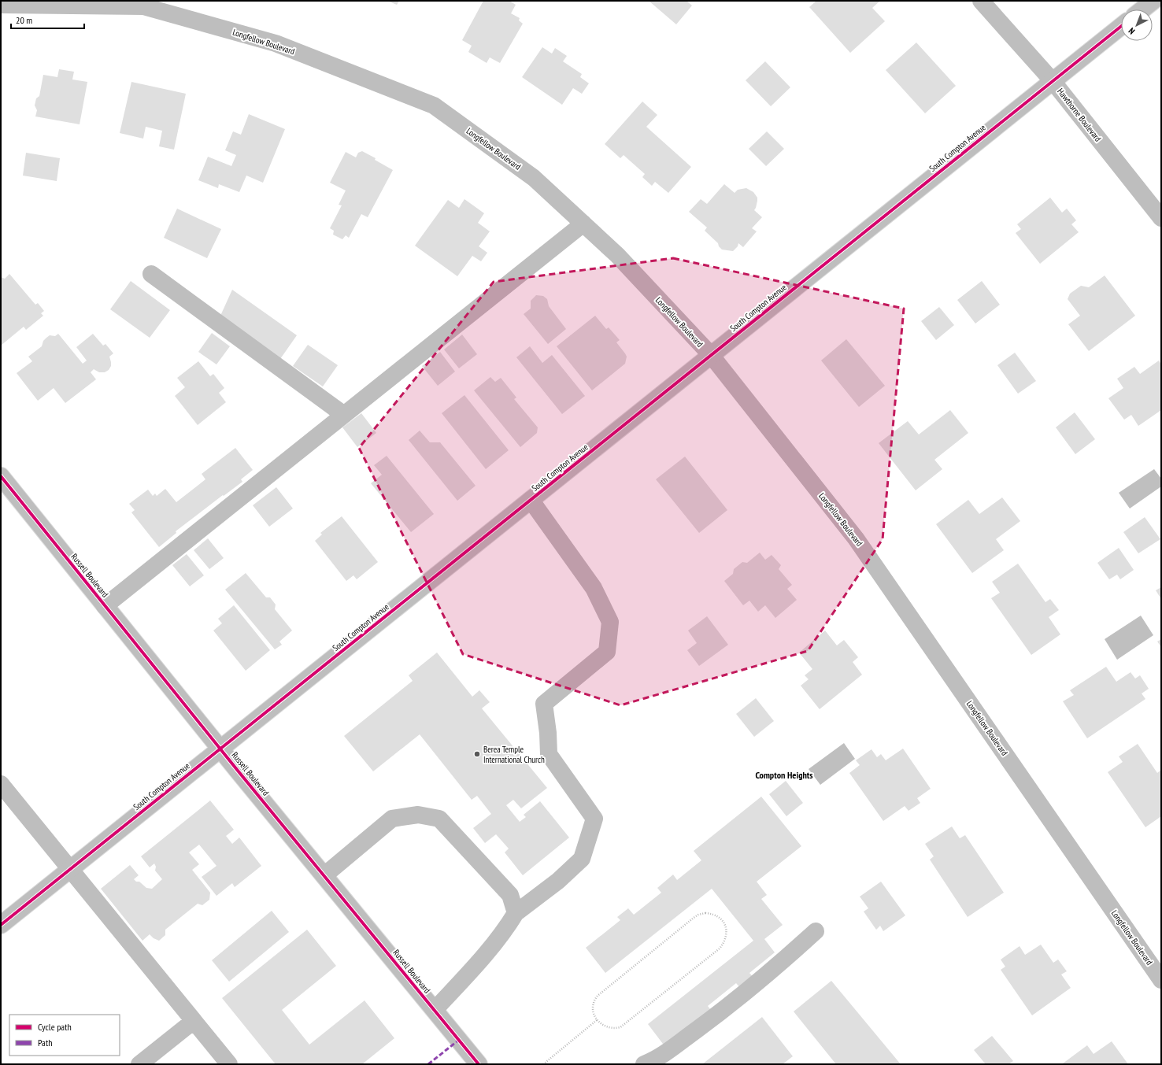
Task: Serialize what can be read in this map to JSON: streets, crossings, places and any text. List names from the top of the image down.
{
  "streets": {
    "main road": [
      "Longfellow Boulevard",
      "Hawthorne Boulevard",
      "South Compton Avenue",
      "Russell Boulevard"
    ]
  },
  "crossings": [
    ["Longfellow Boulevard", "South Compton Avenue"],
    ["Hawthorne Boulevard", "South Compton Avenue"],
    ["South Compton Avenue", "Russell Boulevard"]
  ],
  "districts": ["Compton Heights"],
  "places": ["Berea Temple International Church"],
  "legend": ["Cycle path", "Path"],
  "scale_bar": "20 m",
  "north": "bottom left"
}
